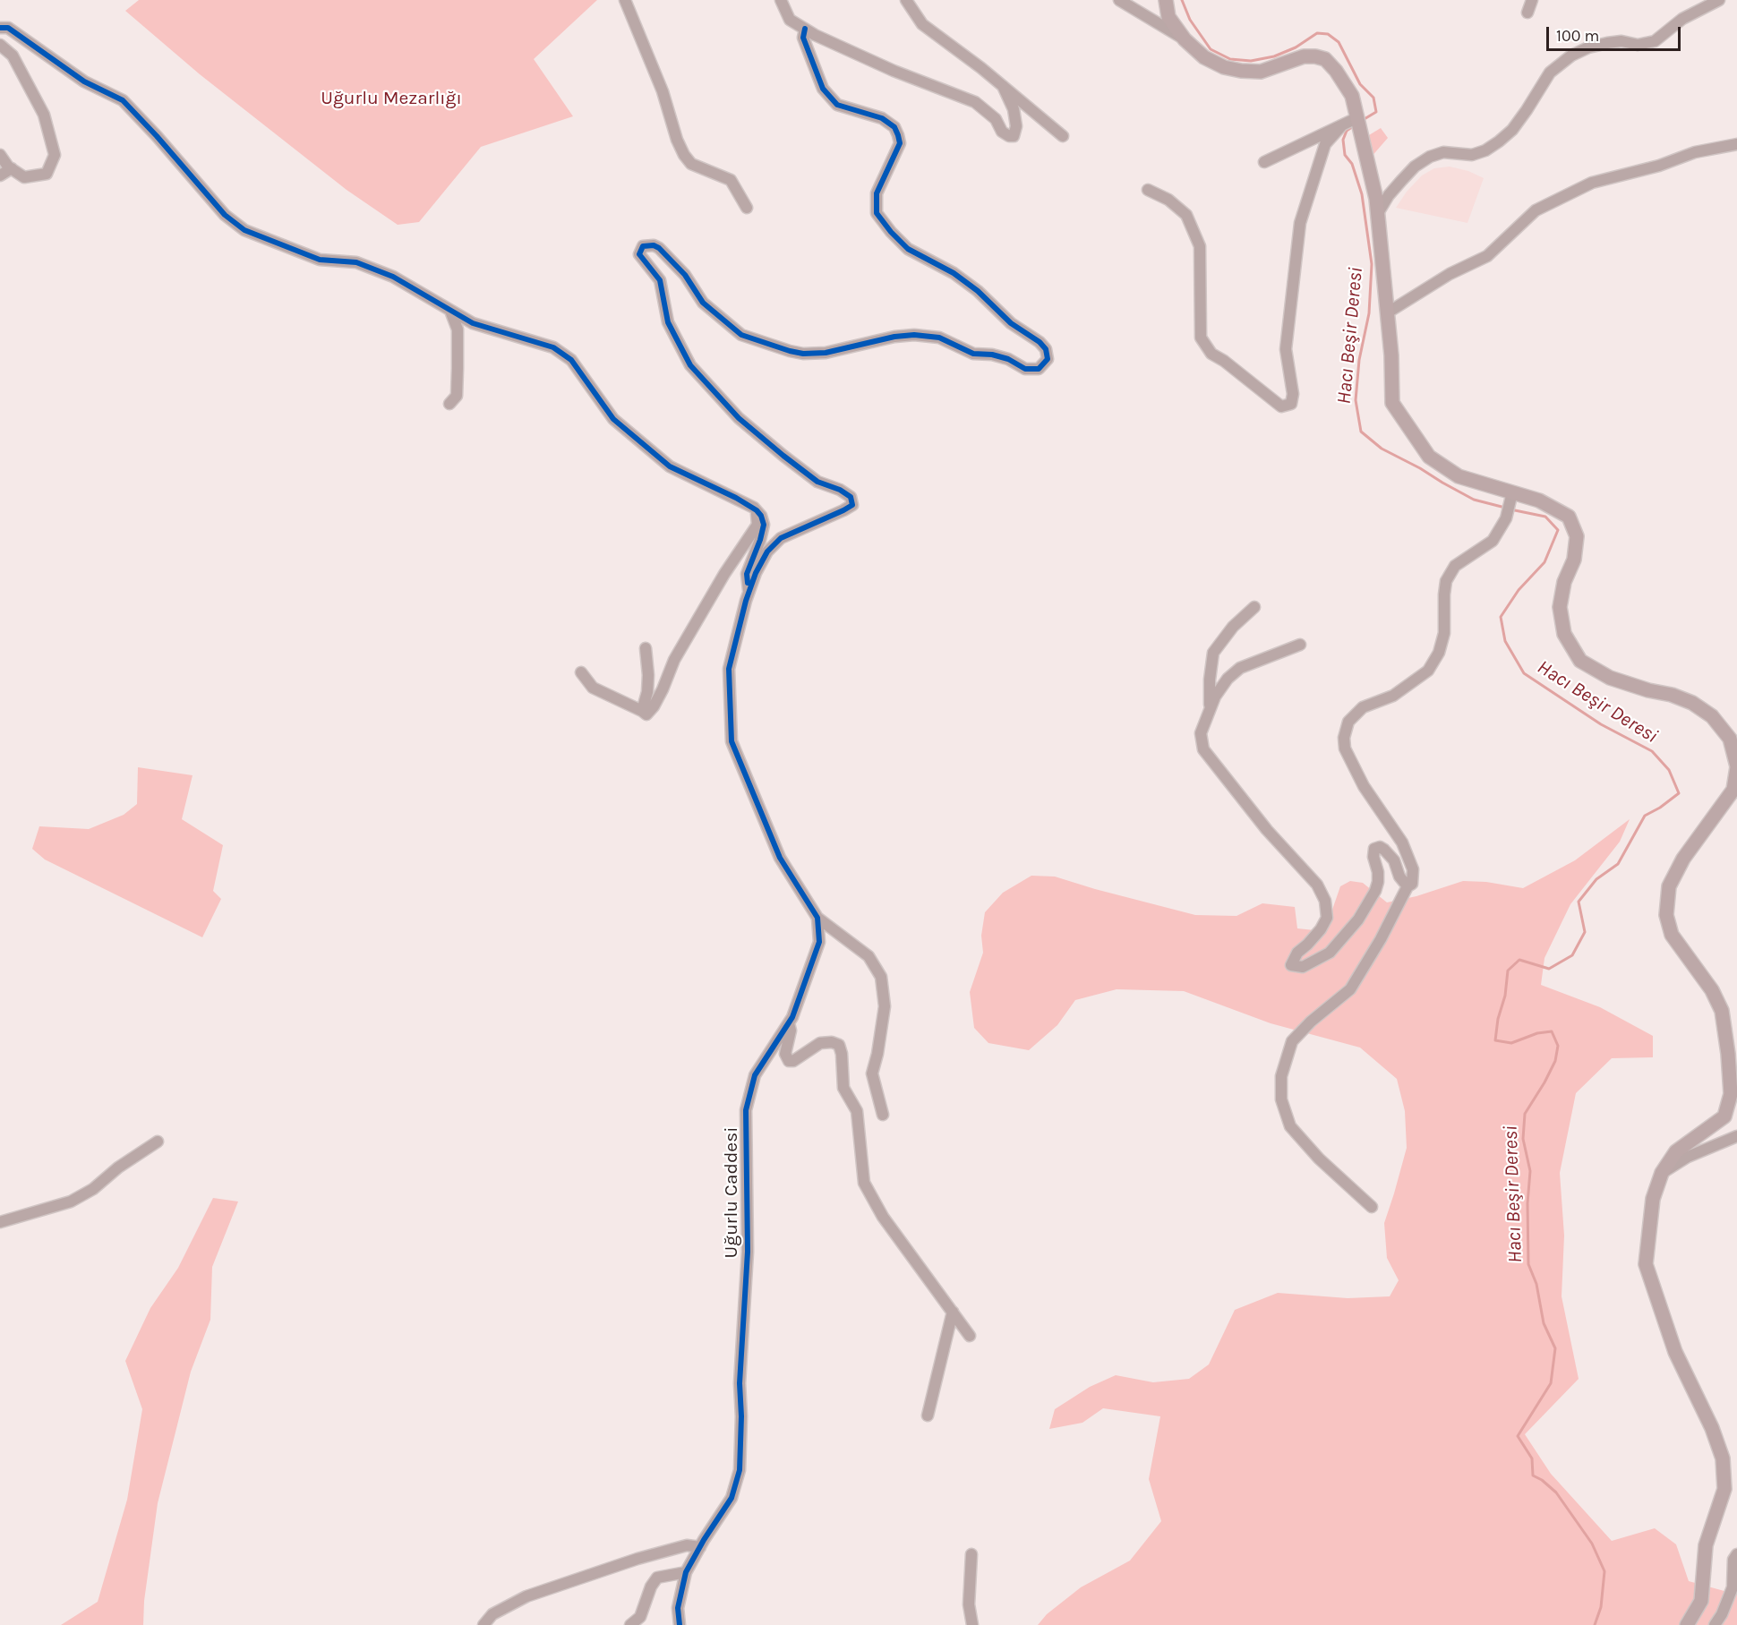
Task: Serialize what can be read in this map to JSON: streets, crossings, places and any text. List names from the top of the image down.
{
  "streets": {
    "street": ["Uğurlu Caddesi"]
  },
  "water": ["Hacı Beşir Deresi"],
  "parks": ["Uğurlu Mezarlığı"],
  "scale_bar": "100 m"
}
